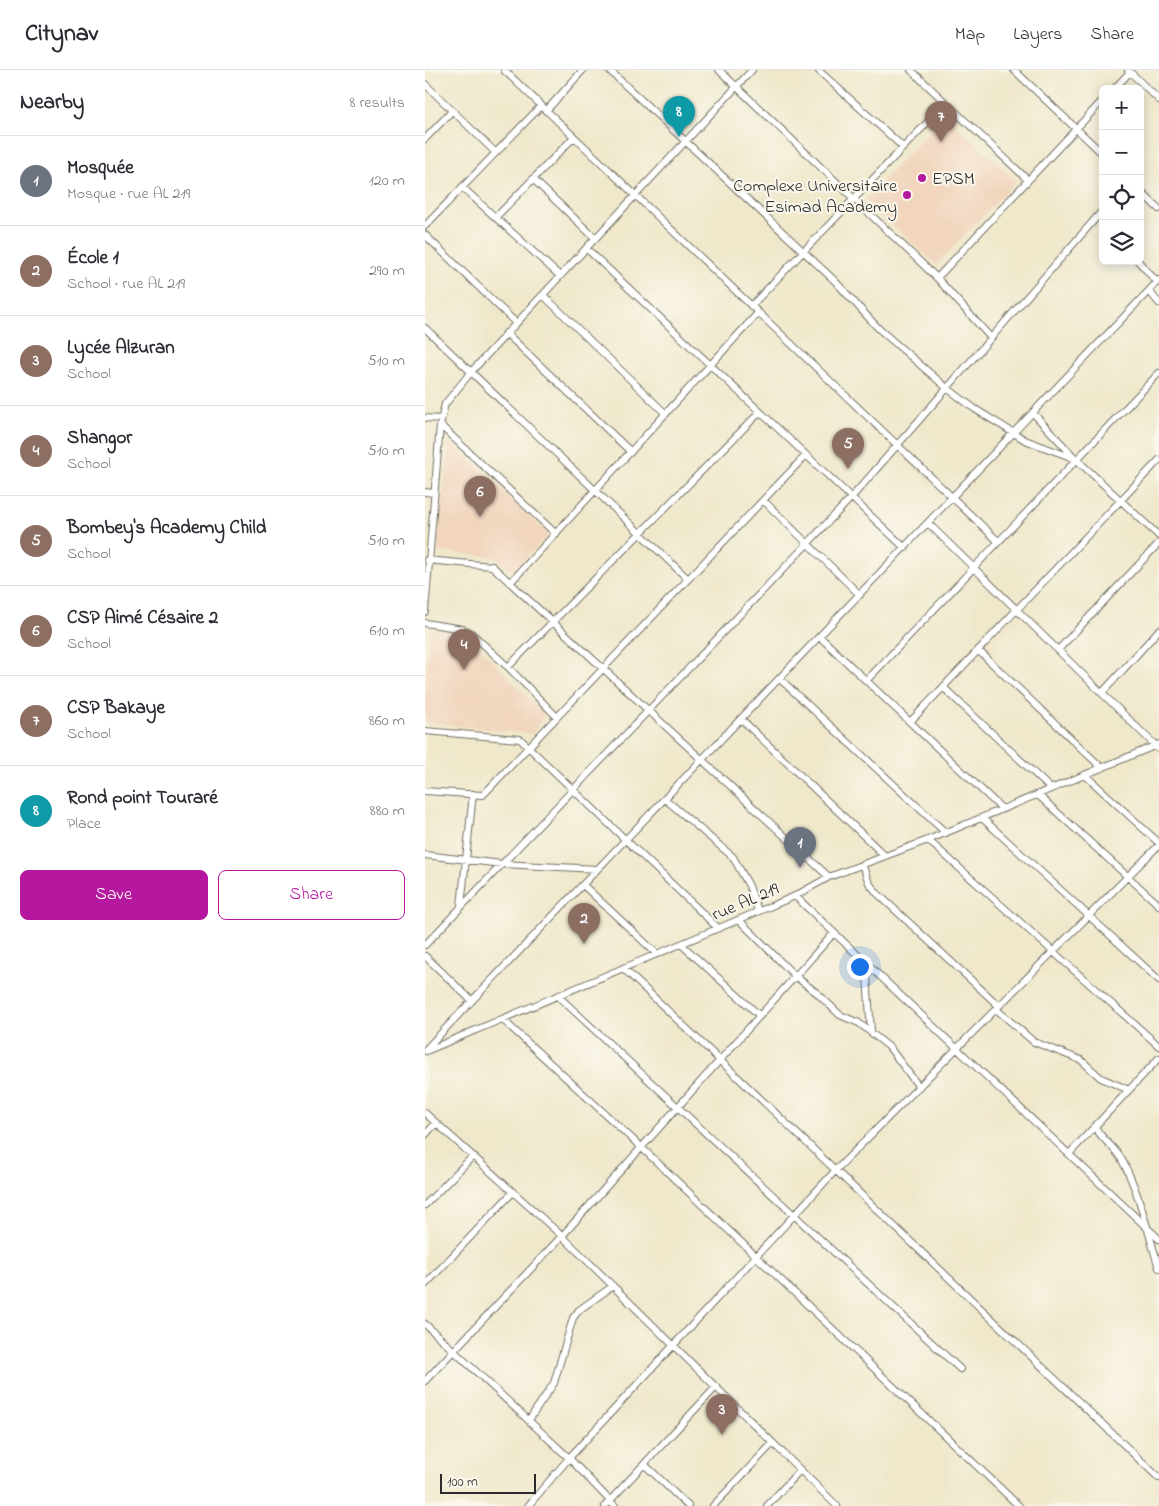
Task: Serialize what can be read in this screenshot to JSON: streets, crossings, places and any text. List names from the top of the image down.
{
  "streets": {
    "street": ["rue AL 219"]
  },
  "places": ["EPSM", "Complexe Universitaire Esimad Academy"],
  "scale_bar": "100 m",
  "page": {
    "header": "Citynav",
    "nav": ["Map", "Layers", "Share"],
    "heading": ["Nearby", "8 results"],
    "map_buttons": ["+", "−"],
    "pins": [
      "8",
      "7",
      "5",
      "6",
      "4",
      "1",
      "2",
      "3"
    ],
    "list": [
      {
        "mark": "1",
        "name": "Mosquée",
        "note": "Mosque · rue AL 219",
        "value": "120 m"
      },
      {
        "mark": "2",
        "name": "École 1",
        "note": "School · rue AL 219",
        "value": "290 m"
      },
      {
        "mark": "3",
        "name": "Lycée Alzuran",
        "note": "School",
        "value": "510 m"
      },
      {
        "mark": "4",
        "name": "Shangor",
        "note": "School",
        "value": "510 m"
      },
      {
        "mark": "5",
        "name": "Bombey's Academy Child",
        "note": "School",
        "value": "510 m"
      },
      {
        "mark": "6",
        "name": "CSP Aimé Césaire 2",
        "note": "School",
        "value": "610 m"
      },
      {
        "mark": "7",
        "name": "CSP Bakaye",
        "note": "School",
        "value": "860 m"
      },
      {
        "mark": "8",
        "name": "Rond point Touraré",
        "note": "Place",
        "value": "880 m"
      }
    ],
    "buttons": ["Save", "Share"],
    "scale": "100 m"
  }
}
